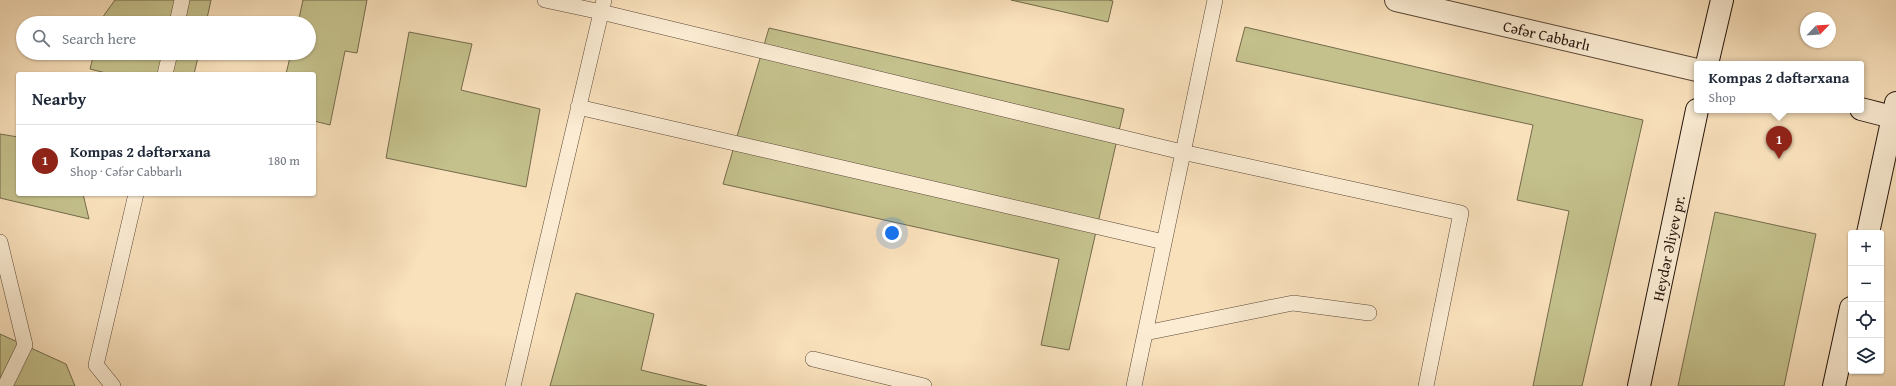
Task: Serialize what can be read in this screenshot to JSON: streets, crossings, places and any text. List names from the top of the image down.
{
  "streets": {
    "main road": ["Cəfər Cabbarlı", "Heydər Əliyev pr."]
  },
  "north": "top right",
  "page": {
    "search": "Search here",
    "popup": ["Kompas 2 dəftərxana", "Shop"],
    "heading": "Nearby",
    "list": [
      {
        "mark": "1",
        "name": "Kompas 2 dəftərxana",
        "note": "Shop · Cəfər Cabbarlı",
        "value": "180 m"
      }
    ],
    "pins": "1",
    "map_buttons": ["+", "−"]
  }
}
